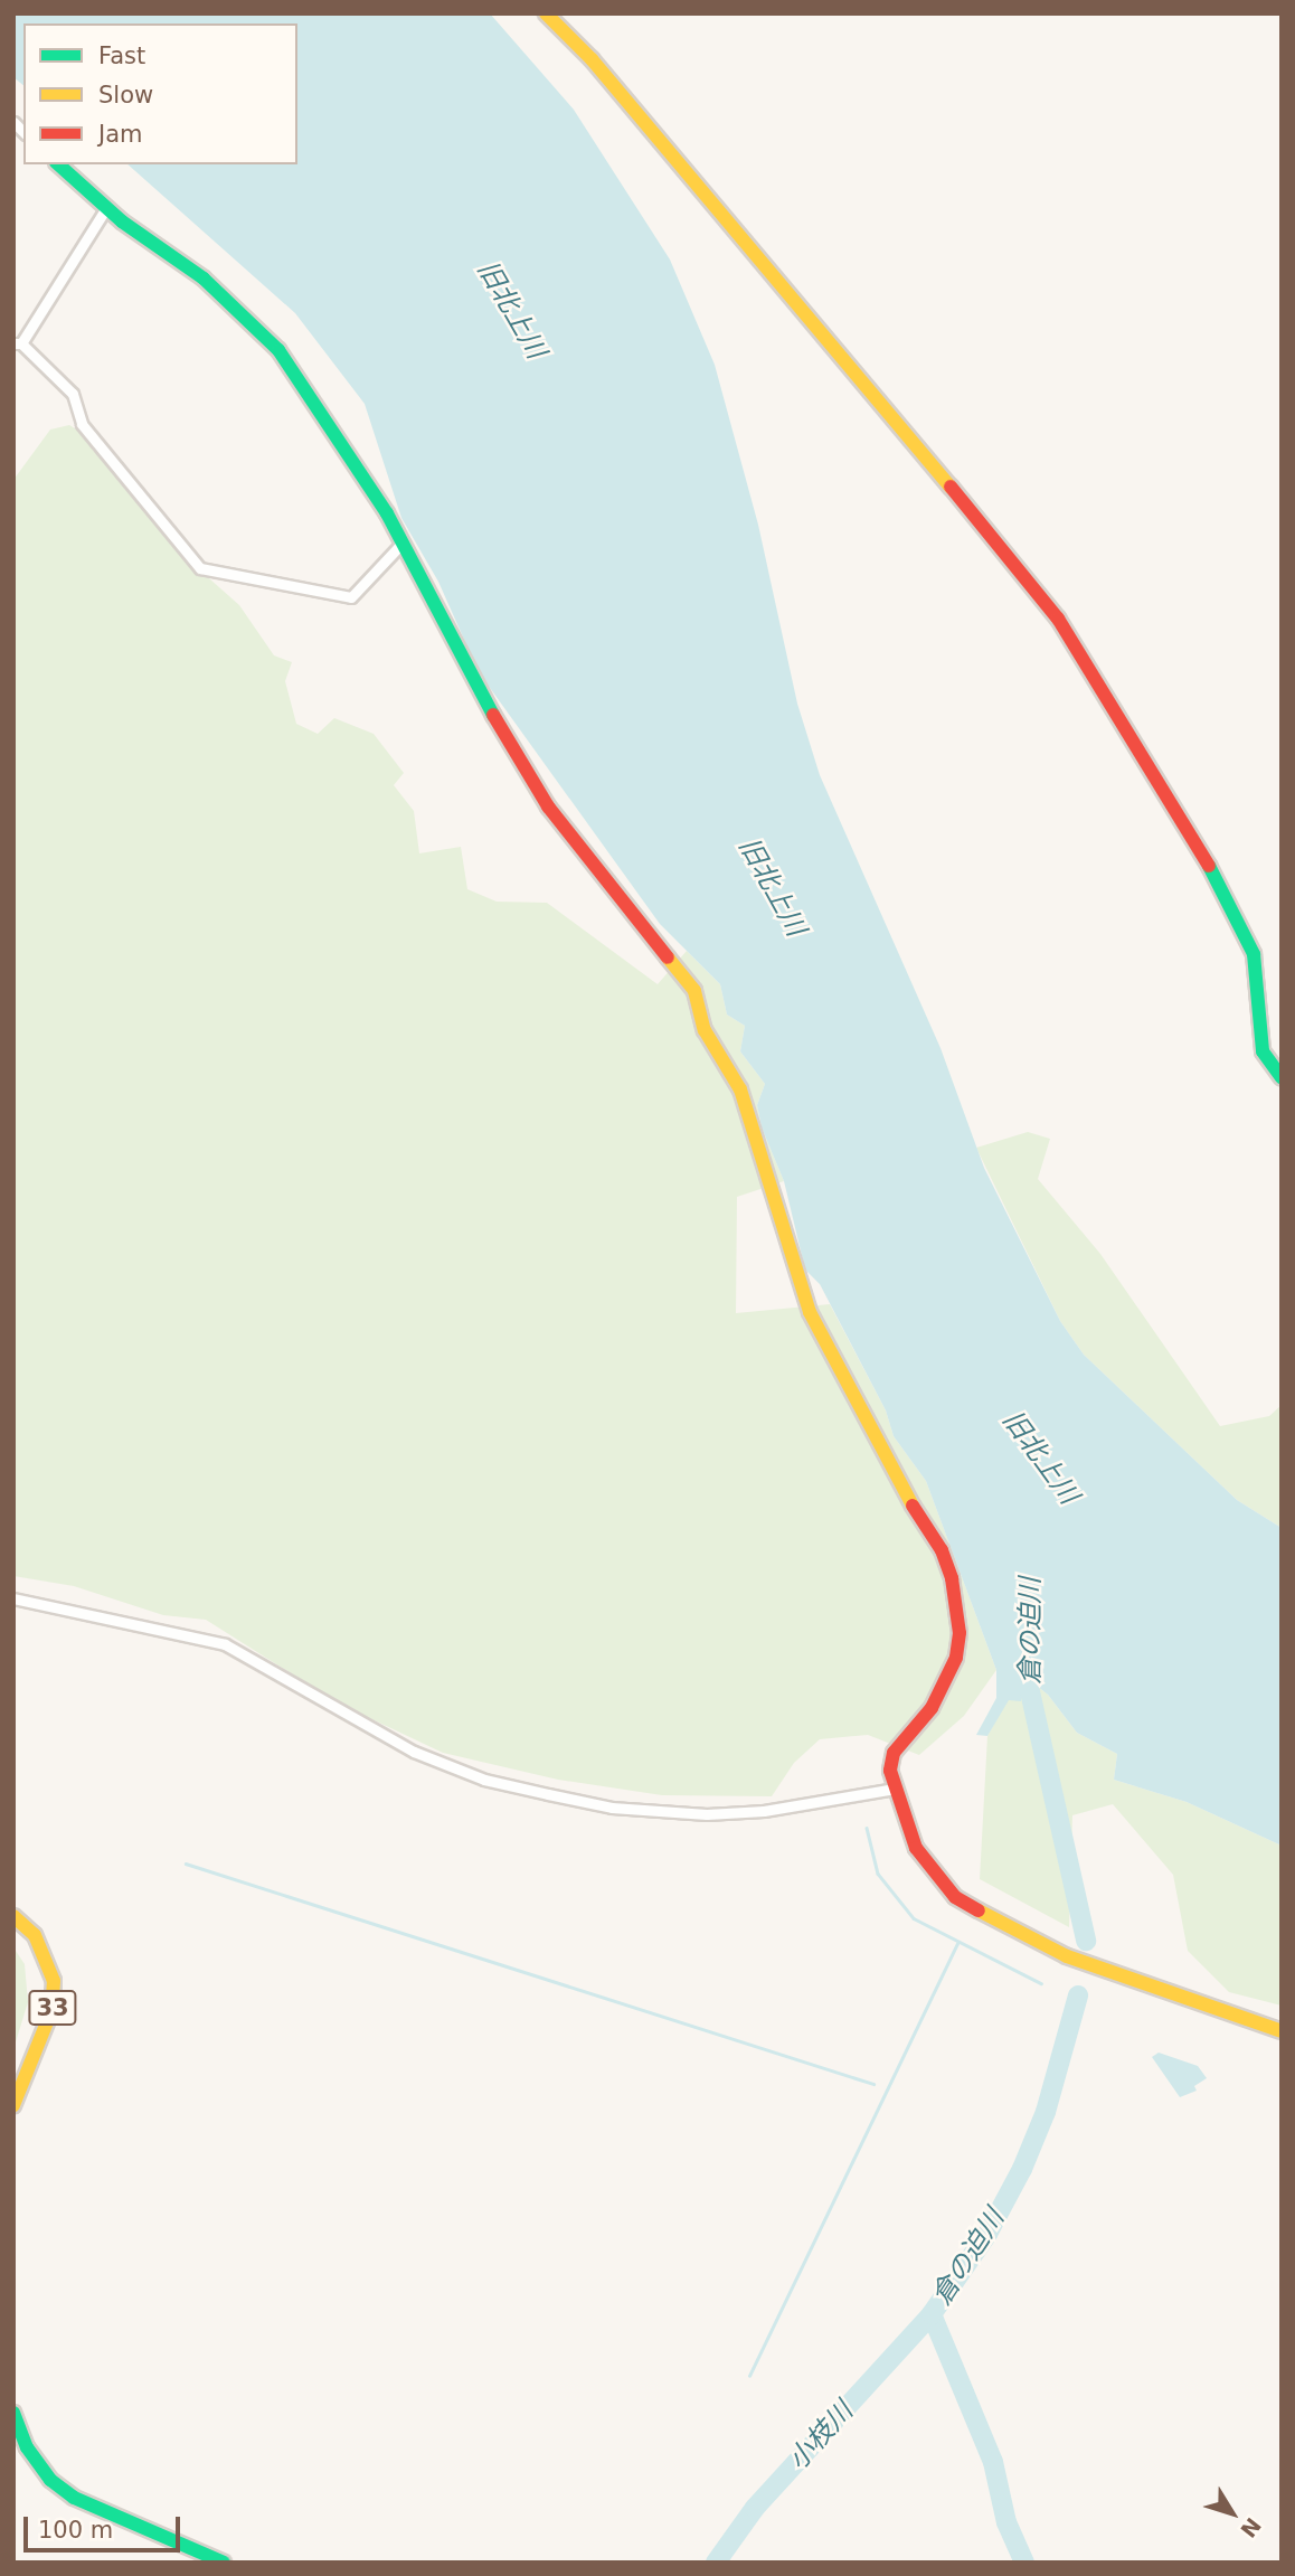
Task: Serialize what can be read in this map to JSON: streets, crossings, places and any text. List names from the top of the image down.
{
  "streets": {
    "street": ["33"]
  },
  "water": ["旧北上川", "倉の迫川", "小枝川"],
  "legend": ["Fast", "Slow", "Jam"],
  "scale_bar": "100 m",
  "north": "bottom right"
}
